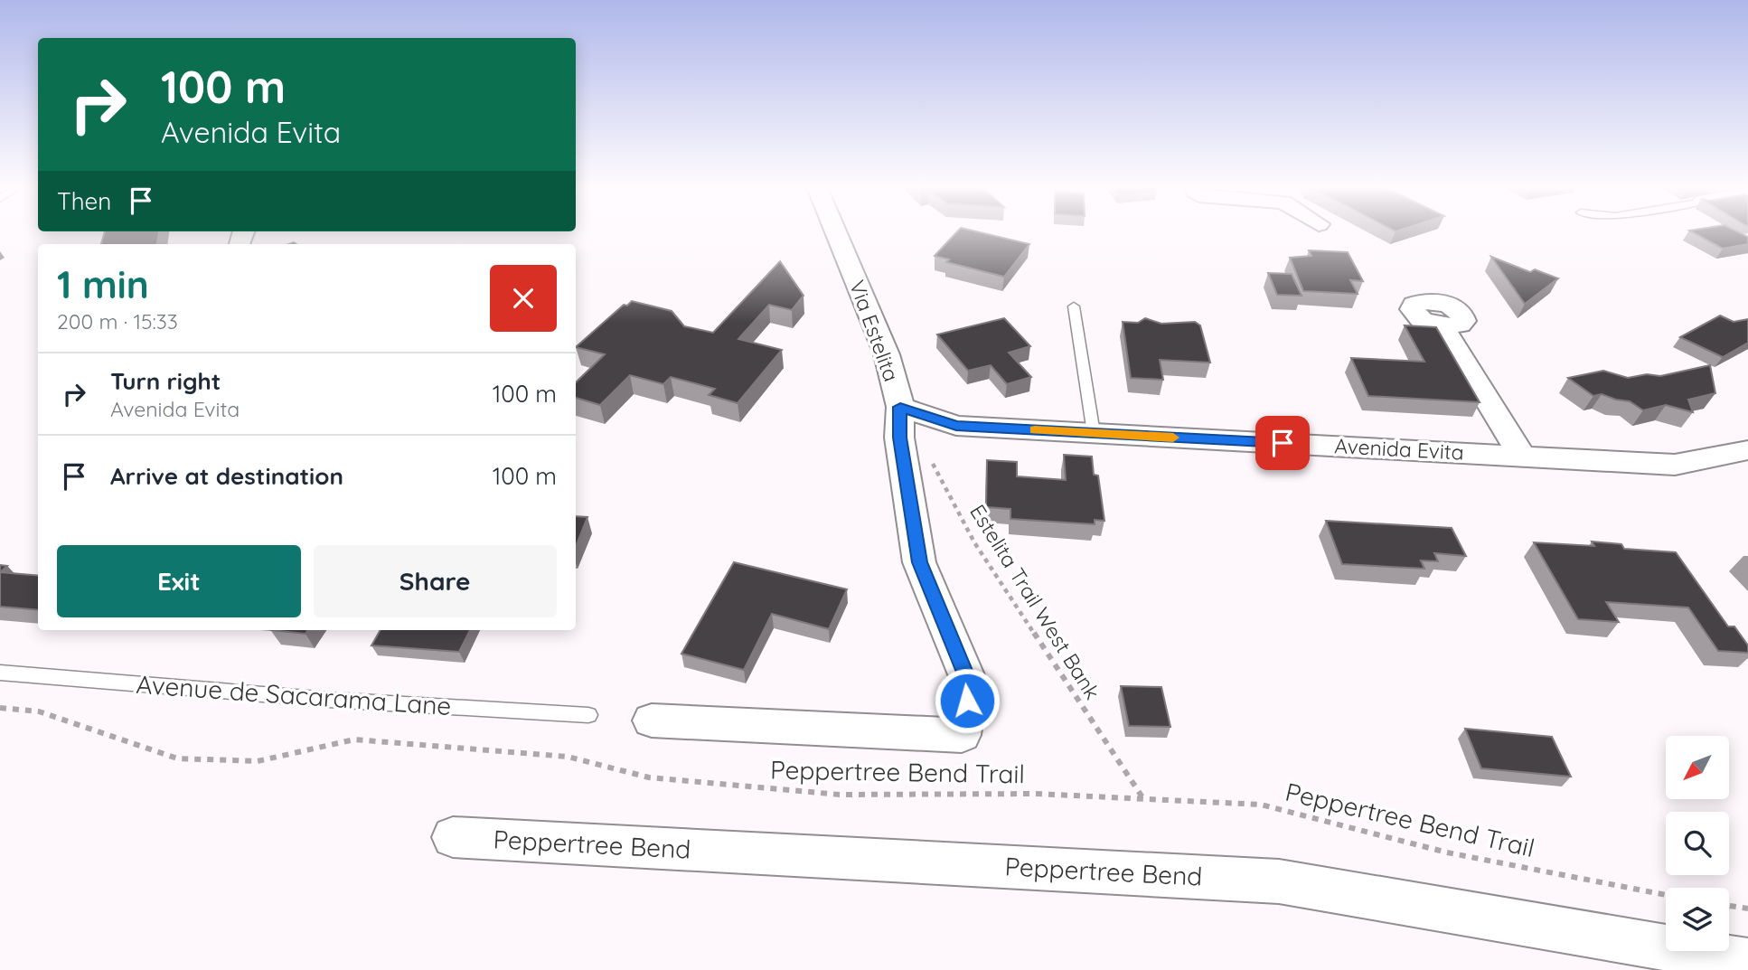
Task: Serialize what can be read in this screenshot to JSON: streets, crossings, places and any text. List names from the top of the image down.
{
  "streets": {
    "street": ["Via Estelita", "Avenida Evita", "Peppertree Bend"],
    "lane": ["Avenue de Sacarama Lane"],
    "path": ["Estelita Trail West Bank", "Peppertree Bend Trail"]
  },
  "crossings": [
    ["Via Estelita", "Avenida Evita"],
    ["Via Estelita", "Estelita Trail West Bank"],
    ["Avenida Evita", "Estelita Trail West Bank"],
    ["Estelita Trail West Bank", "Peppertree Bend Trail"]
  ],
  "north": "bottom left",
  "page": {
    "turn": ["100 m", "Avenida Evita"],
    "then": "Then",
    "heading": ["1 min", "200 m · 15:33"],
    "list": [
      {
        "name": "Turn right",
        "note": "Avenida Evita",
        "value": "100 m"
      },
      {
        "name": "Arrive at destination",
        "value": "100 m"
      }
    ],
    "buttons": ["Exit", "Share"]
  }
}
